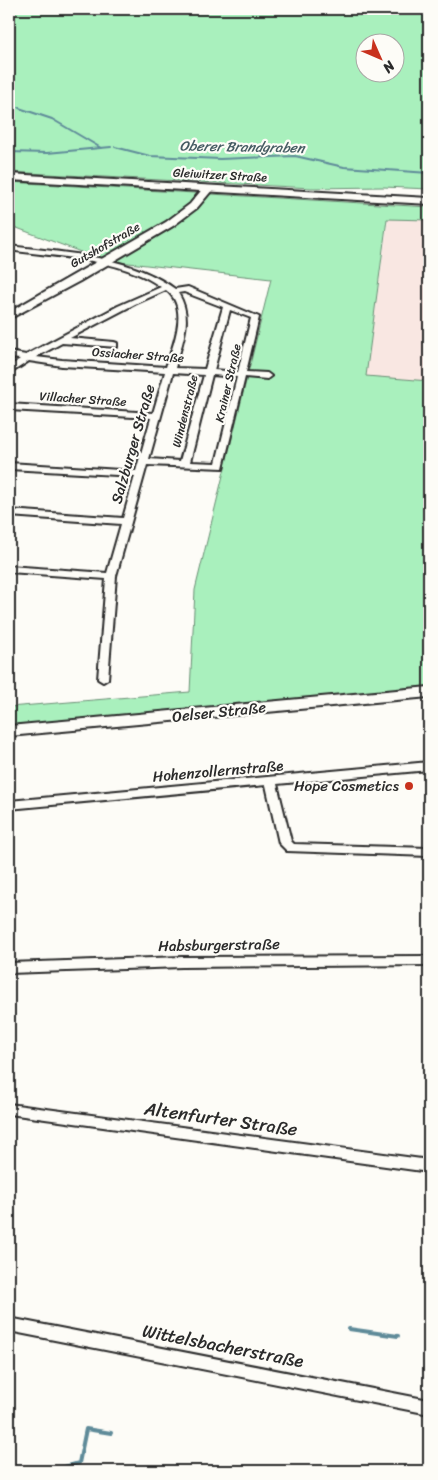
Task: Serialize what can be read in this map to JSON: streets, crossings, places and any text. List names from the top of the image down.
{
  "streets": {
    "main road": ["Gleiwitzer Straße", "Oelser Straße"],
    "street": [
      "Gutshofstraße",
      "Ossiacher Straße",
      "Krainer Straße",
      "Villacher Straße",
      "Windenstraße",
      "Salzburger Straße",
      "Hohenzollernstraße",
      "Habsburgerstraße",
      "Altenfurter Straße",
      "Wittelsbacherstraße"
    ]
  },
  "crossings": [
    ["Gleiwitzer Straße", "Gutshofstraße"],
    ["Ossiacher Straße", "Krainer Straße"],
    ["Ossiacher Straße", "Windenstraße"],
    ["Ossiacher Straße", "Salzburger Straße"],
    ["Krainer Straße", "Windenstraße"],
    ["Krainer Straße", "Salzburger Straße"],
    ["Villacher Straße", "Salzburger Straße"]
  ],
  "water": ["Oberer Brandgraben"],
  "places": ["Hope Cosmetics"],
  "north": "bottom right"
}
